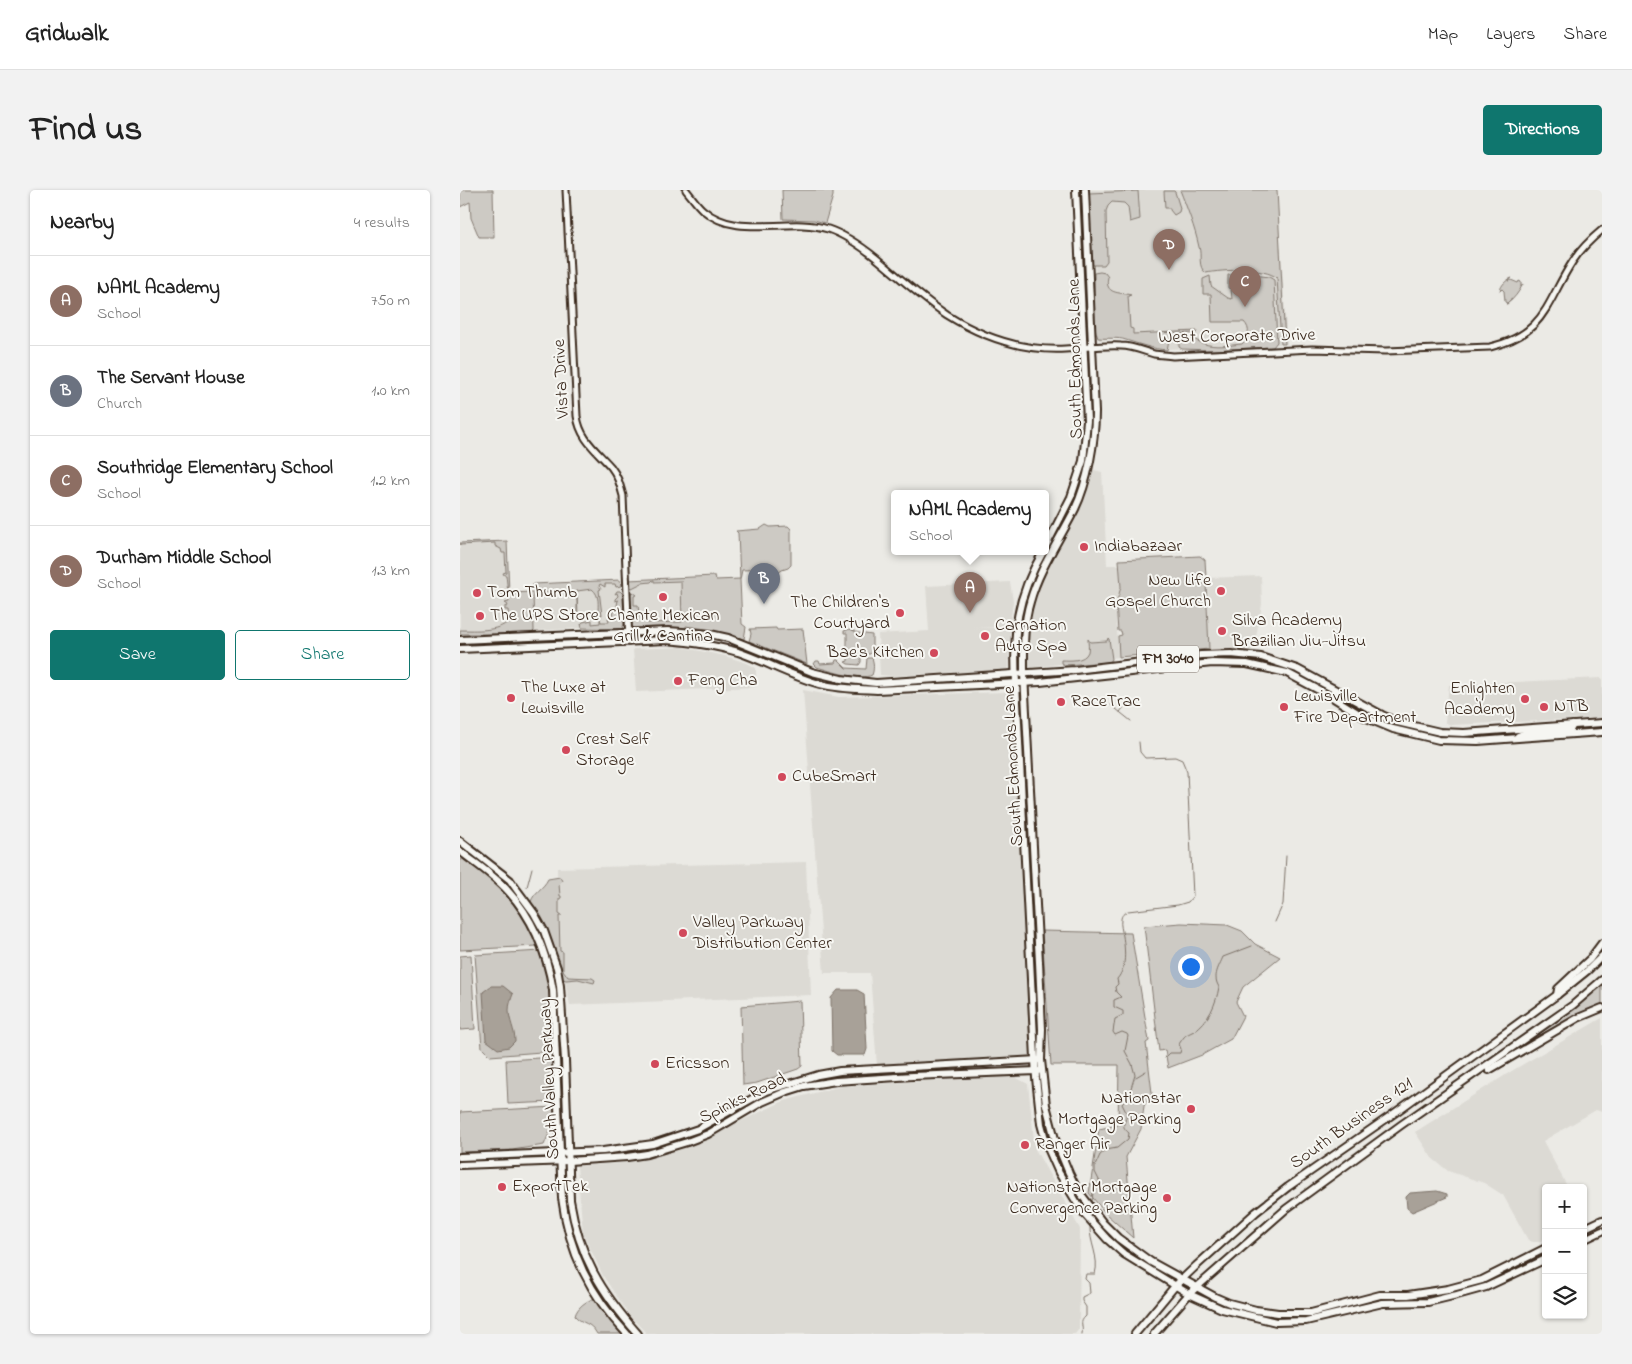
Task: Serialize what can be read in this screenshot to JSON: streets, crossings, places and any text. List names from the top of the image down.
{
  "streets": {
    "main road": [
      "South Edmonds Lane",
      "FM 3040",
      "South Valley Parkway",
      "Spinks Road",
      "South Business 121"
    ],
    "street": ["West Corporate Drive", "Vista Drive"]
  },
  "crossings": [
    ["West Corporate Drive", "South Edmonds Lane"],
    ["South Edmonds Lane", "FM 3040"],
    ["South Edmonds Lane", "Spinks Road"],
    ["South Edmonds Lane", "South Business 121"],
    ["Vista Drive", "FM 3040"],
    ["South Valley Parkway", "Spinks Road"]
  ],
  "places": [
    "Indiabazaar",
    "New Life Gospel Church",
    "Tom Thumb",
    "Chante Mexican Grill & Cantina",
    "The Children's Courtyard",
    "The UPS Store",
    "Silva Academy Brazilian Jiu-Jitsu",
    "Carnation Auto Spa",
    "Bae's Kitchen",
    "Feng Cha",
    "The Luxe at Lewisville",
    "Enlighten Academy",
    "RaceTrac",
    "Lewisville Fire Department",
    "NTB",
    "Crest Self Storage",
    "CubeSmart",
    "Valley Parkway Distribution Center",
    "Ericsson",
    "Nationstar Mortgage Parking",
    "Ranger Air",
    "ExportTek",
    "Nationstar Mortgage Convergence Parking"
  ],
  "page": {
    "header": "Gridwalk",
    "nav": ["Map", "Layers", "Share"],
    "title": "Find us",
    "buttons": [
      "Directions",
      ["Save", "Share"]
    ],
    "heading": ["Nearby", "4 results"],
    "pins": [
      "D",
      "C",
      "B",
      "A"
    ],
    "list": [
      {
        "mark": "A",
        "name": "NAML Academy",
        "note": "School",
        "value": "750 m"
      },
      {
        "mark": "B",
        "name": "The Servant House",
        "note": "Church",
        "value": "1.0 km"
      },
      {
        "mark": "C",
        "name": "Southridge Elementary School",
        "note": "School",
        "value": "1.2 km"
      },
      {
        "mark": "D",
        "name": "Durham Middle School",
        "note": "School",
        "value": "1.3 km"
      }
    ],
    "popup": ["NAML Academy", "School"],
    "map_buttons": ["+", "−"]
  }
}
